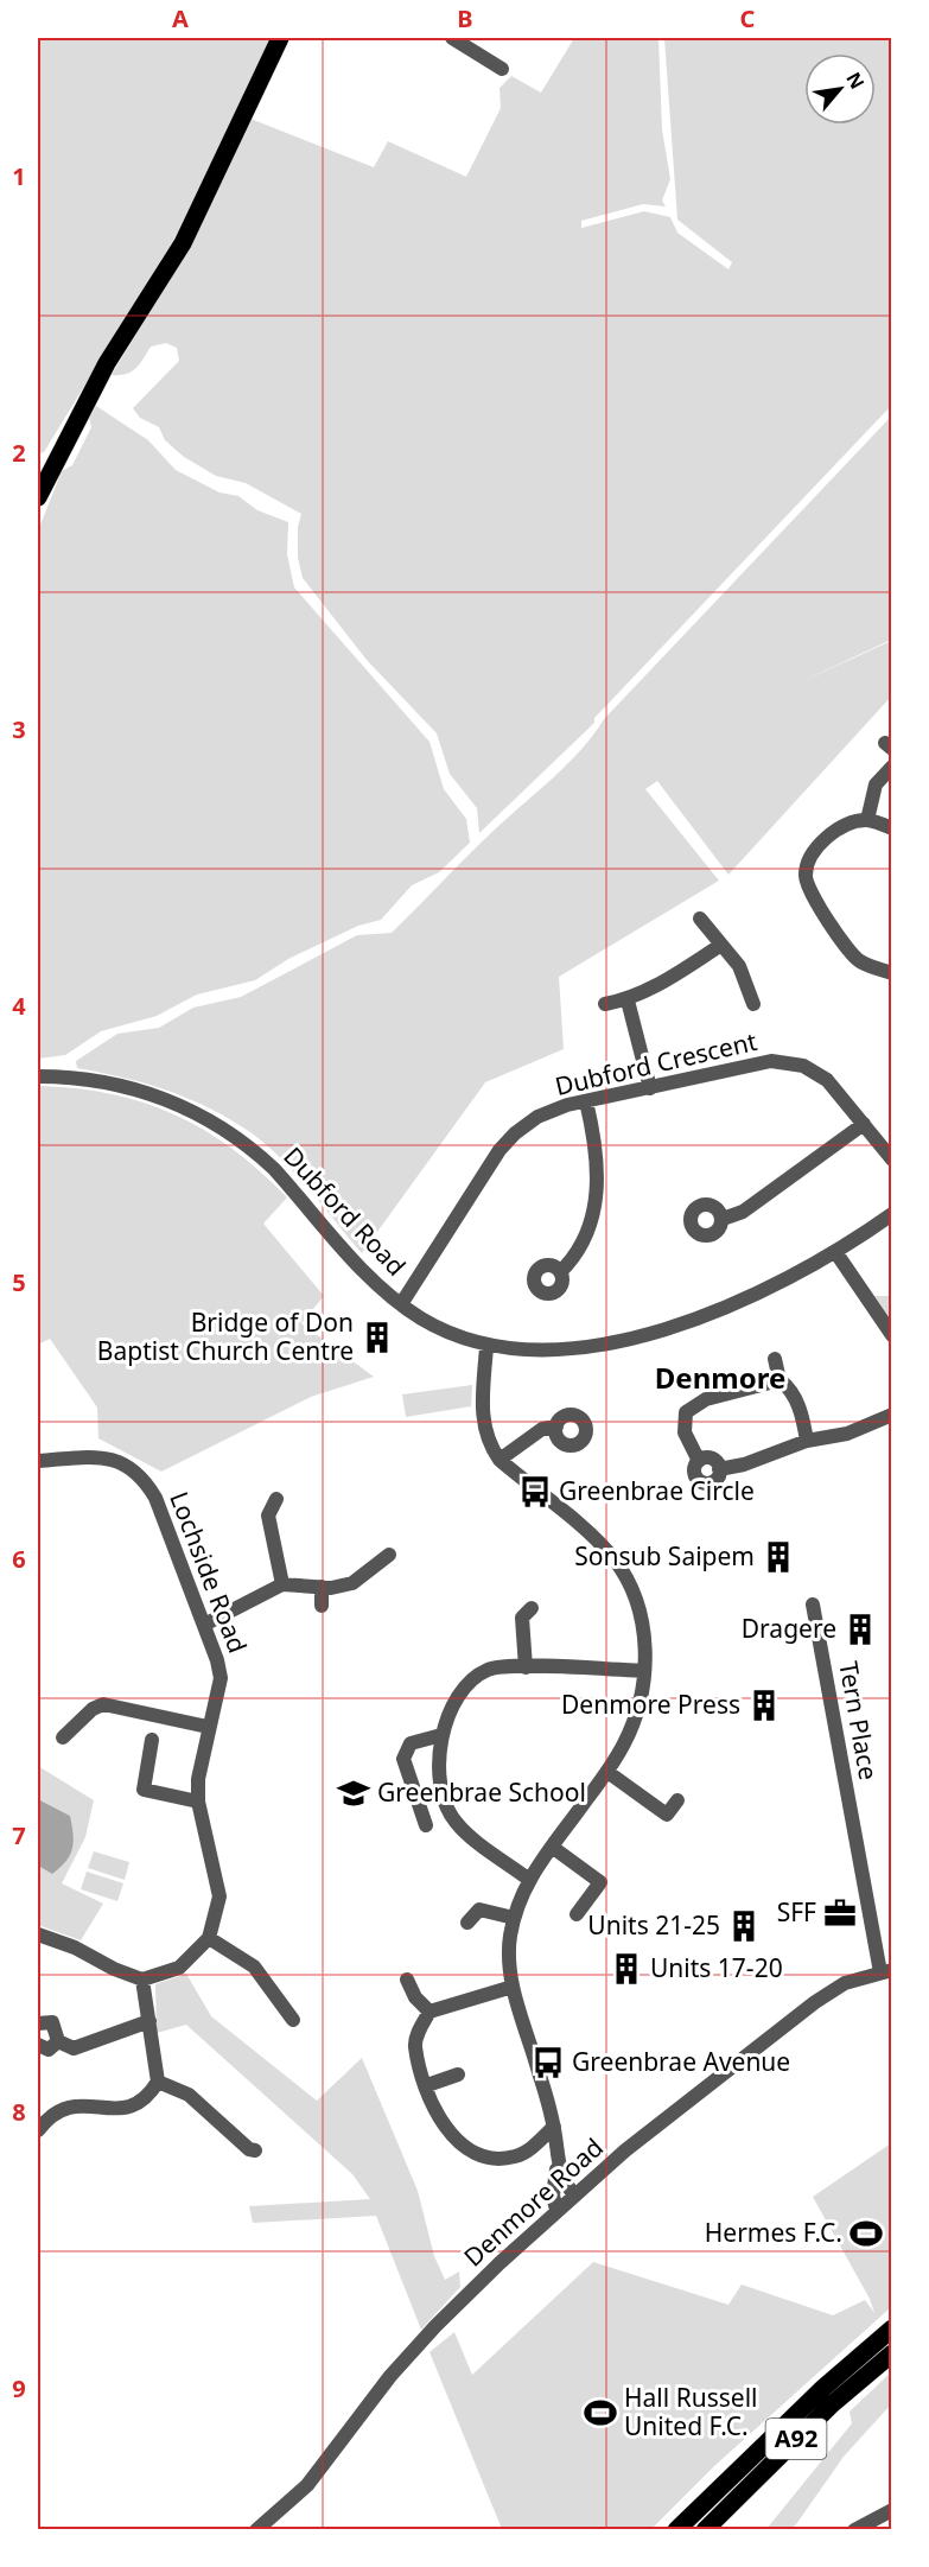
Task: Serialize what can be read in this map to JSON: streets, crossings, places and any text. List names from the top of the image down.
{
  "streets": {
    "main road": ["A92"],
    "street": [
      "Dubford Crescent",
      "Dubford Road",
      "Lochside Road",
      "Tern Place",
      "Denmore Road"
    ]
  },
  "crossings": [
    ["Dubford Crescent", "Dubford Road"],
    ["Tern Place", "Denmore Road"]
  ],
  "districts": ["Denmore"],
  "places": {
    "building": [
      "Bridge of Don Baptist Church Centre",
      "Sonsub Saipem",
      "Dragere",
      "Denmore Press",
      "Units 21-25",
      "Units 17-20"
    ],
    "bus stop": ["Greenbrae Circle", "Greenbrae Avenue"],
    "school or university": ["Greenbrae School"],
    "office": ["SFF"],
    "sports": ["Hermes F.C.", "Hall Russell United F.C."]
  },
  "north": "top right",
  "grid": {
    "columns": ["A", "B", "C"],
    "rows": [
      "1",
      "2",
      "3",
      "4",
      "5",
      "6",
      "7",
      "8",
      "9"
    ]
  }
}
